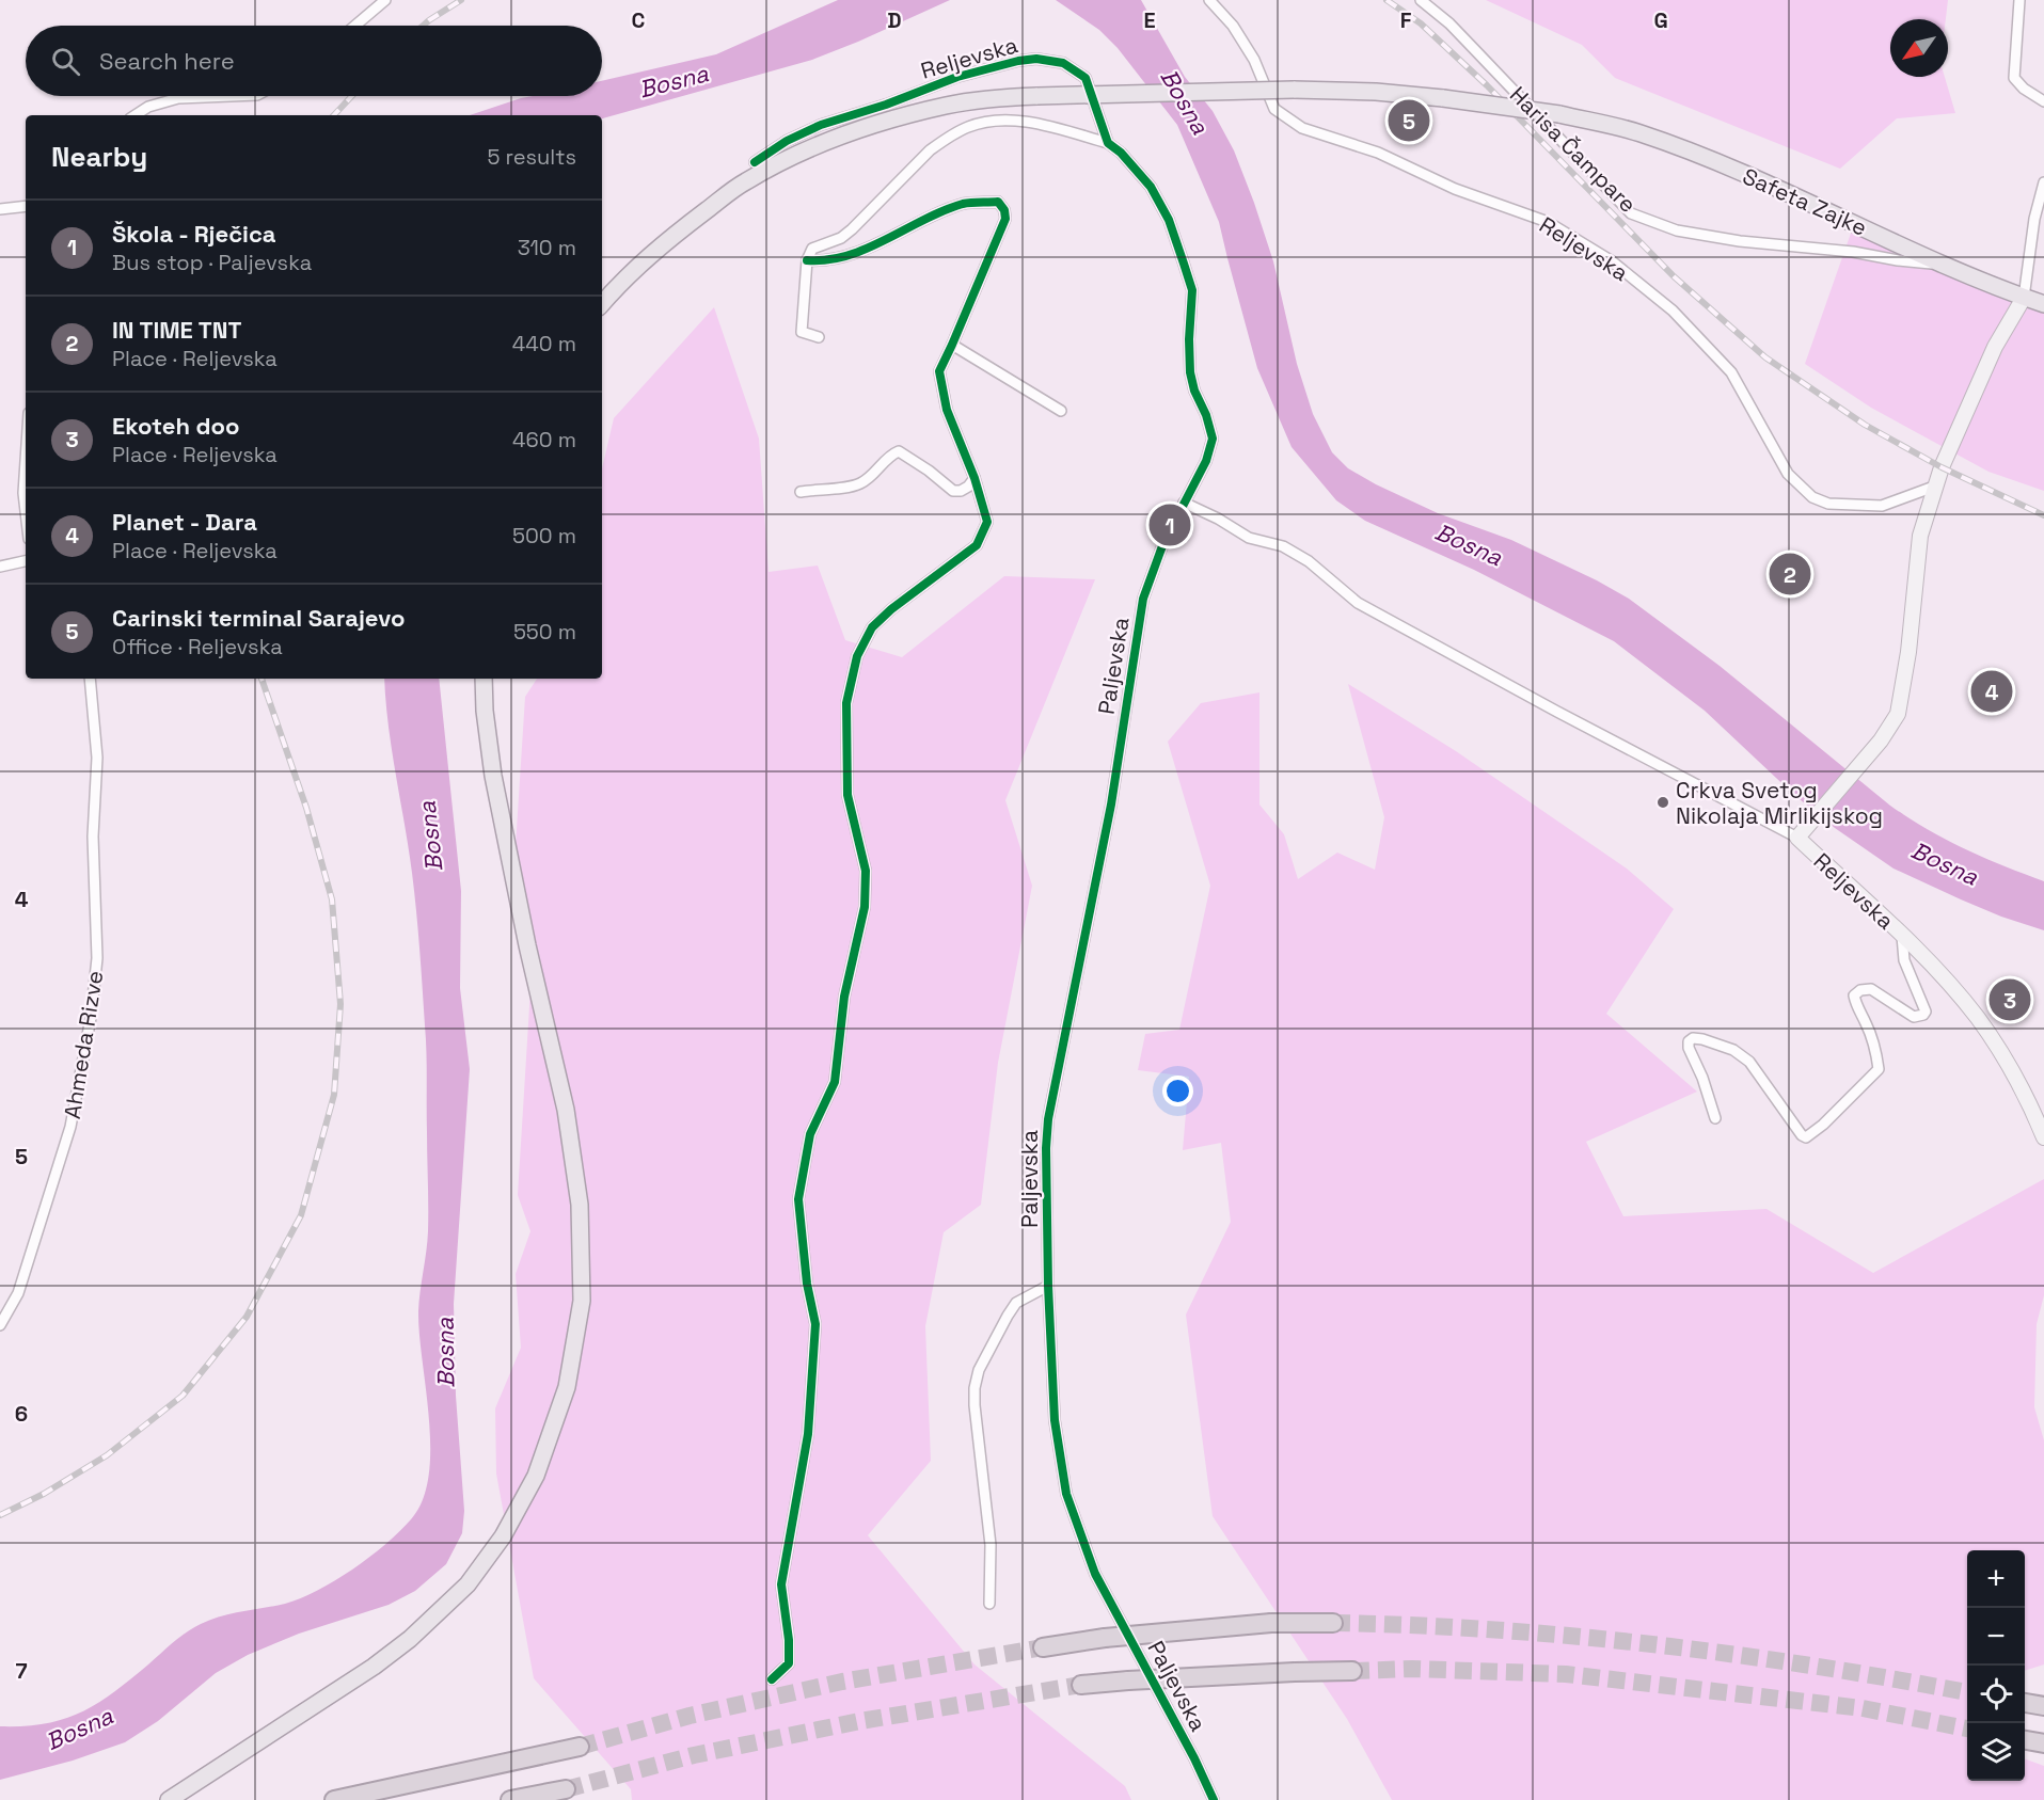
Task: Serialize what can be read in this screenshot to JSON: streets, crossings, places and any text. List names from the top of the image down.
{
  "streets": {
    "main road": ["Reljevska", "Safeta Zajke"],
    "street": ["Harisa Čampare", "Paljevska", "Ahmeda Rizve"]
  },
  "crossings": [
    ["Reljevska", "Safeta Zajke"],
    ["Reljevska", "Paljevska"],
    ["Harisa Čampare", "Safeta Zajke"]
  ],
  "water": ["Bosna"],
  "places": ["Crkva Svetog Nikolaja Mirlikijskog"],
  "north": "bottom left",
  "page": {
    "search": "Search here",
    "pins": [
      "5",
      "1",
      "2",
      "4",
      "3"
    ],
    "heading": ["Nearby", "5 results"],
    "list": [
      {
        "mark": "1",
        "name": "Škola - Rječica",
        "note": "Bus stop · Paljevska",
        "value": "310 m"
      },
      {
        "mark": "2",
        "name": "IN TIME TNT",
        "note": "Place · Reljevska",
        "value": "440 m"
      },
      {
        "mark": "3",
        "name": "Ekoteh doo",
        "note": "Place · Reljevska",
        "value": "460 m"
      },
      {
        "mark": "4",
        "name": "Planet - Dara",
        "note": "Place · Reljevska",
        "value": "500 m"
      },
      {
        "mark": "5",
        "name": "Carinski terminal Sarajevo",
        "note": "Office · Reljevska",
        "value": "550 m"
      }
    ],
    "map_buttons": ["+", "−"]
  },
  "grid": {
    "columns": [
      "C",
      "D",
      "E",
      "F",
      "G"
    ],
    "rows": [
      "4",
      "5",
      "6",
      "7"
    ]
  }
}
